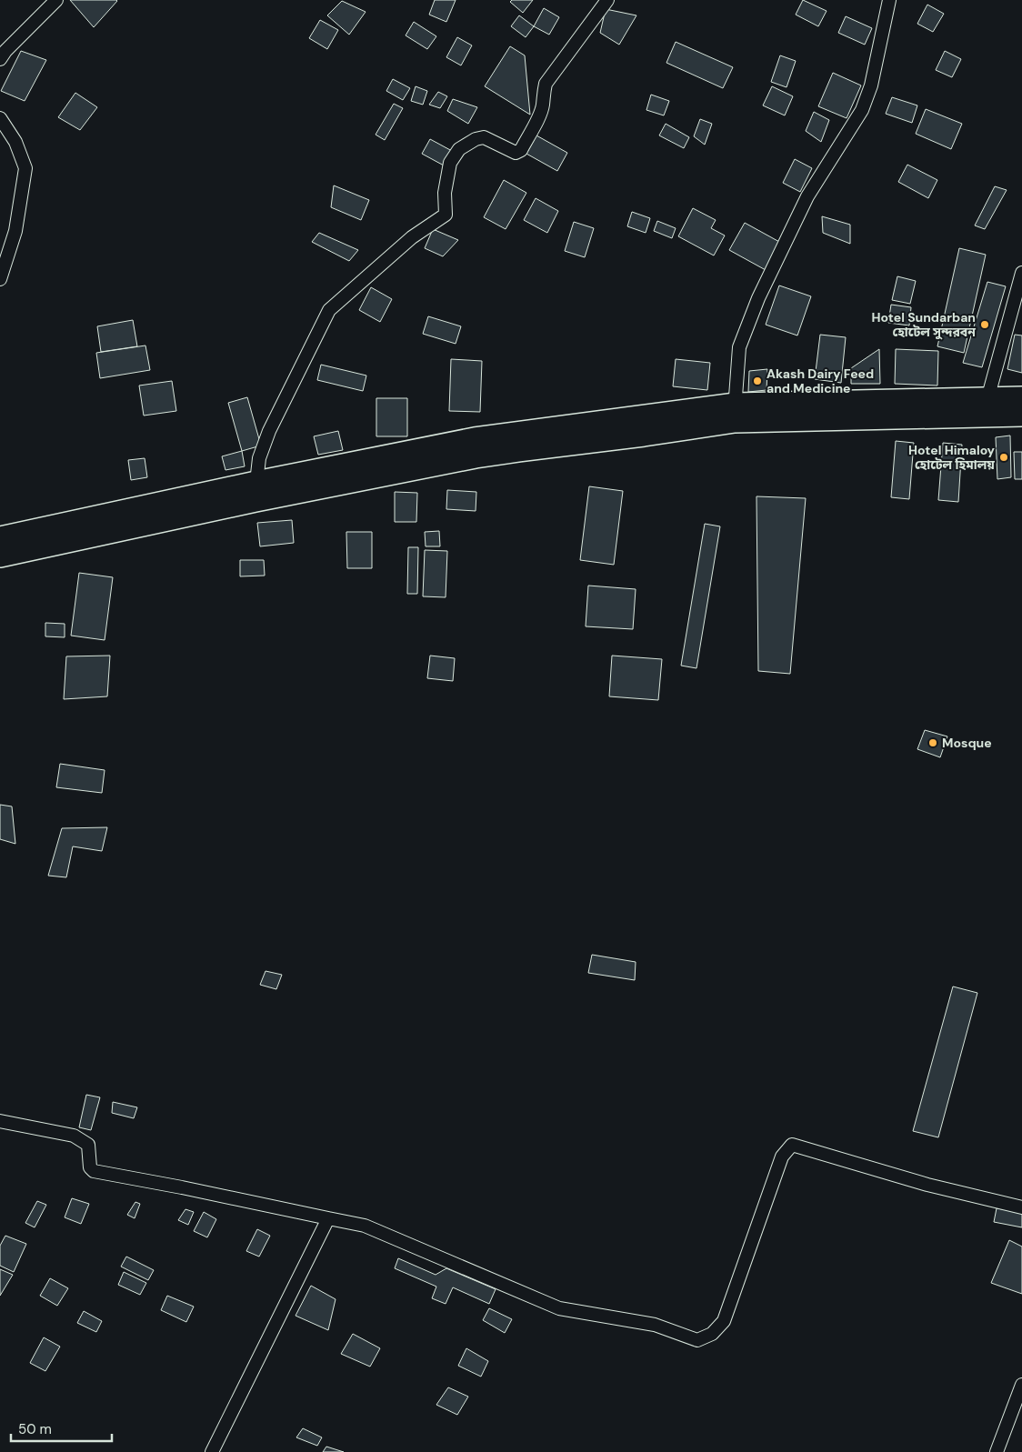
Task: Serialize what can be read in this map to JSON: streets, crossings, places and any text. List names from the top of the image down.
{
  "places": [
    "Hotel Sundarban হোটেল সুন্দরবন",
    "Akash Dairy Feed and Medicine",
    "Hotel Himaloy হোটেল হিমালয়",
    "Mosque"
  ],
  "scale_bar": "50 m"
}
